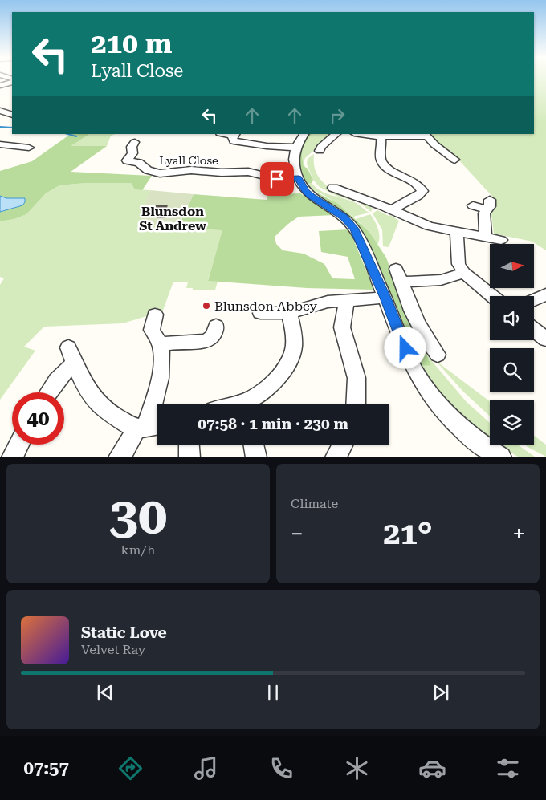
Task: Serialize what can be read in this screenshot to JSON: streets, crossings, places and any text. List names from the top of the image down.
{
  "streets": {
    "street": ["Lyall Close"]
  },
  "districts": ["Blunsdon St Andrew"],
  "places": ["Blunsdon Abbey"],
  "north": "right",
  "page": {
    "turn": ["210 m", "Lyall Close"],
    "limit": "40",
    "trip": "07:58 · 1 min · 230 m",
    "tile": [
      ["30", "km/h"],
      "Climate"
    ],
    "heat": ["−", "21°", "+"],
    "song": ["Static Love", "Velvet Ray"],
    "tabs": "07:57"
  }
}
